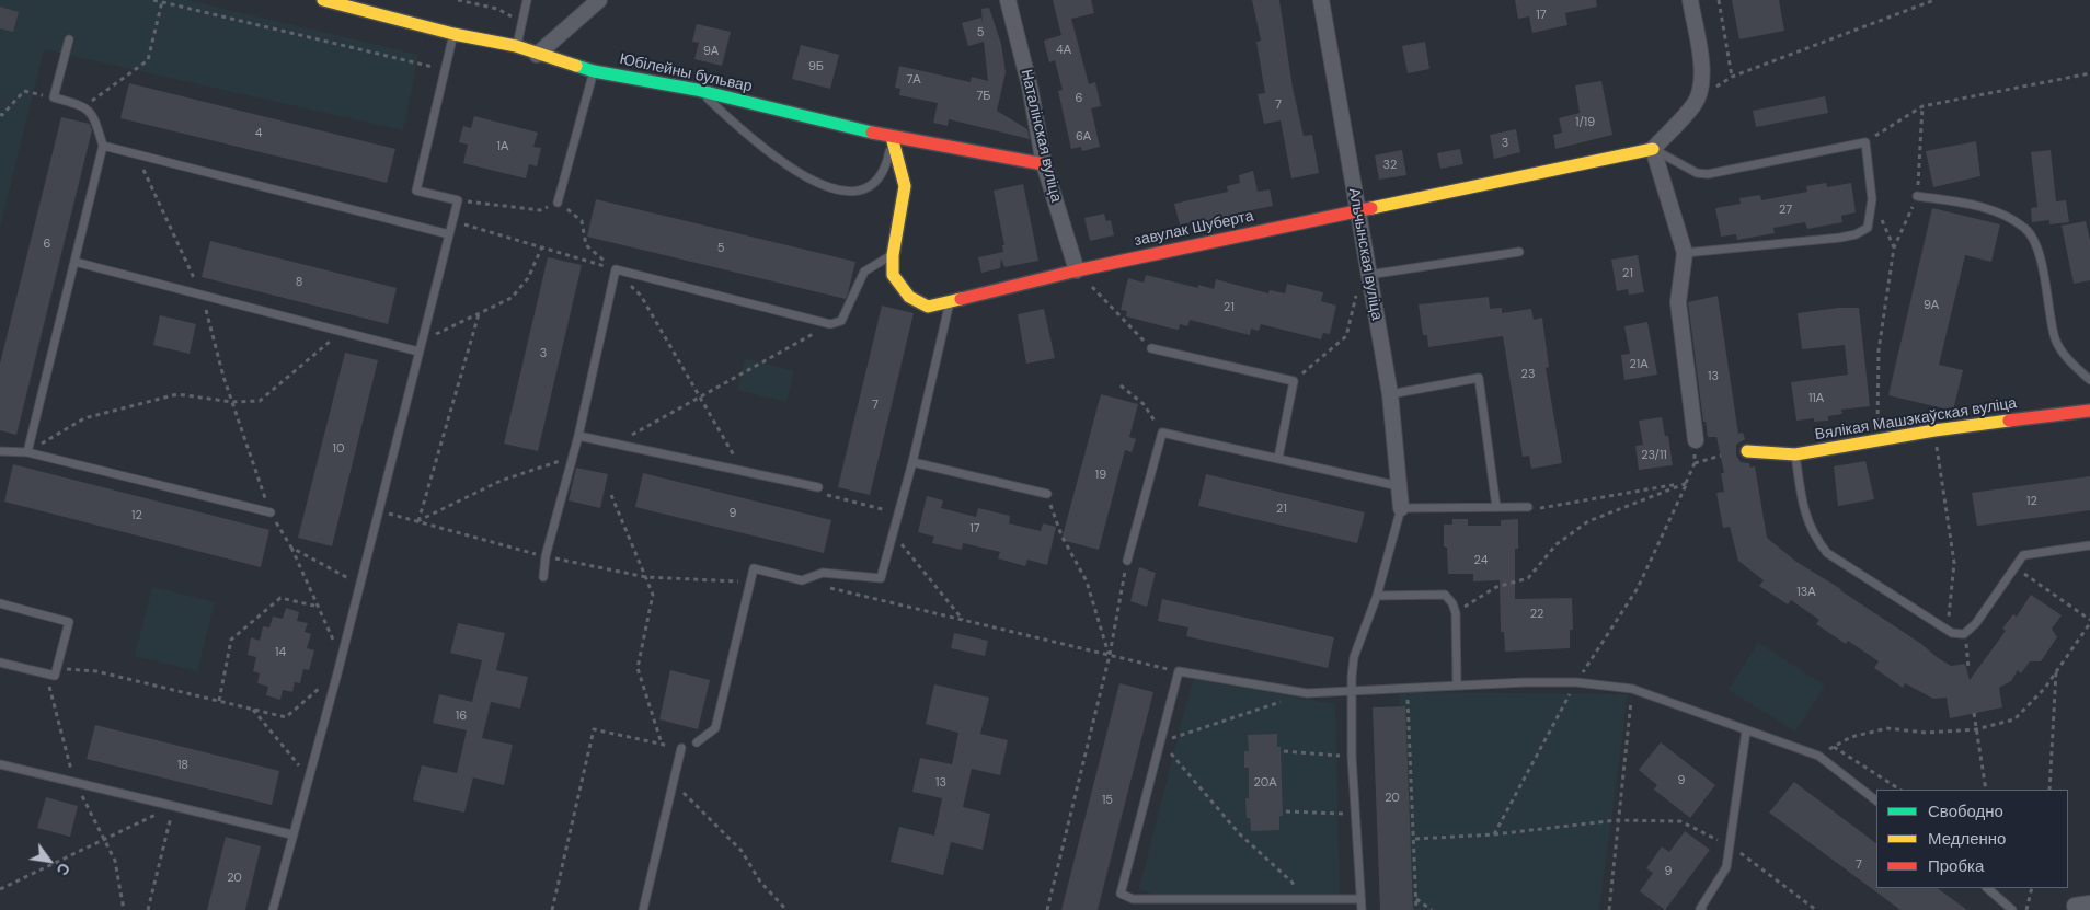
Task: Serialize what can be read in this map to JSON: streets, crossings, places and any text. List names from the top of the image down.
{
  "streets": {
    "street": [
      "Юбілейны бульвар",
      "Наталінская вуліца",
      "завулак Шуберта",
      "Альчынская вуліца",
      "Вялікая Машэкаўская вуліца"
    ]
  },
  "crossings": [
    ["Юбілейны бульвар", "Наталінская вуліца"],
    ["Юбілейны бульвар", "завулак Шуберта"],
    ["Наталінская вуліца", "завулак Шуберта"],
    ["завулак Шуберта", "Альчынская вуліца"]
  ],
  "house_numbers": [
    "17",
    "5",
    "4А",
    "9А",
    "9Б",
    "7А",
    "7Б",
    "6",
    "7",
    "1/19",
    "4",
    "6А",
    "3",
    "1А",
    "32",
    "27",
    "6",
    "5",
    "21",
    "8",
    "9А",
    "21",
    "3",
    "21А",
    "23",
    "13",
    "11А",
    "7",
    "10",
    "23/11",
    "19",
    "12",
    "21",
    "9",
    "12",
    "17",
    "24",
    "13А",
    "22",
    "14",
    "16",
    "18",
    "9",
    "13",
    "20А",
    "20",
    "15",
    "7",
    "9",
    "20"
  ],
  "legend": ["Свободно", "Медленно", "Пробка"],
  "north": "bottom right"
}
